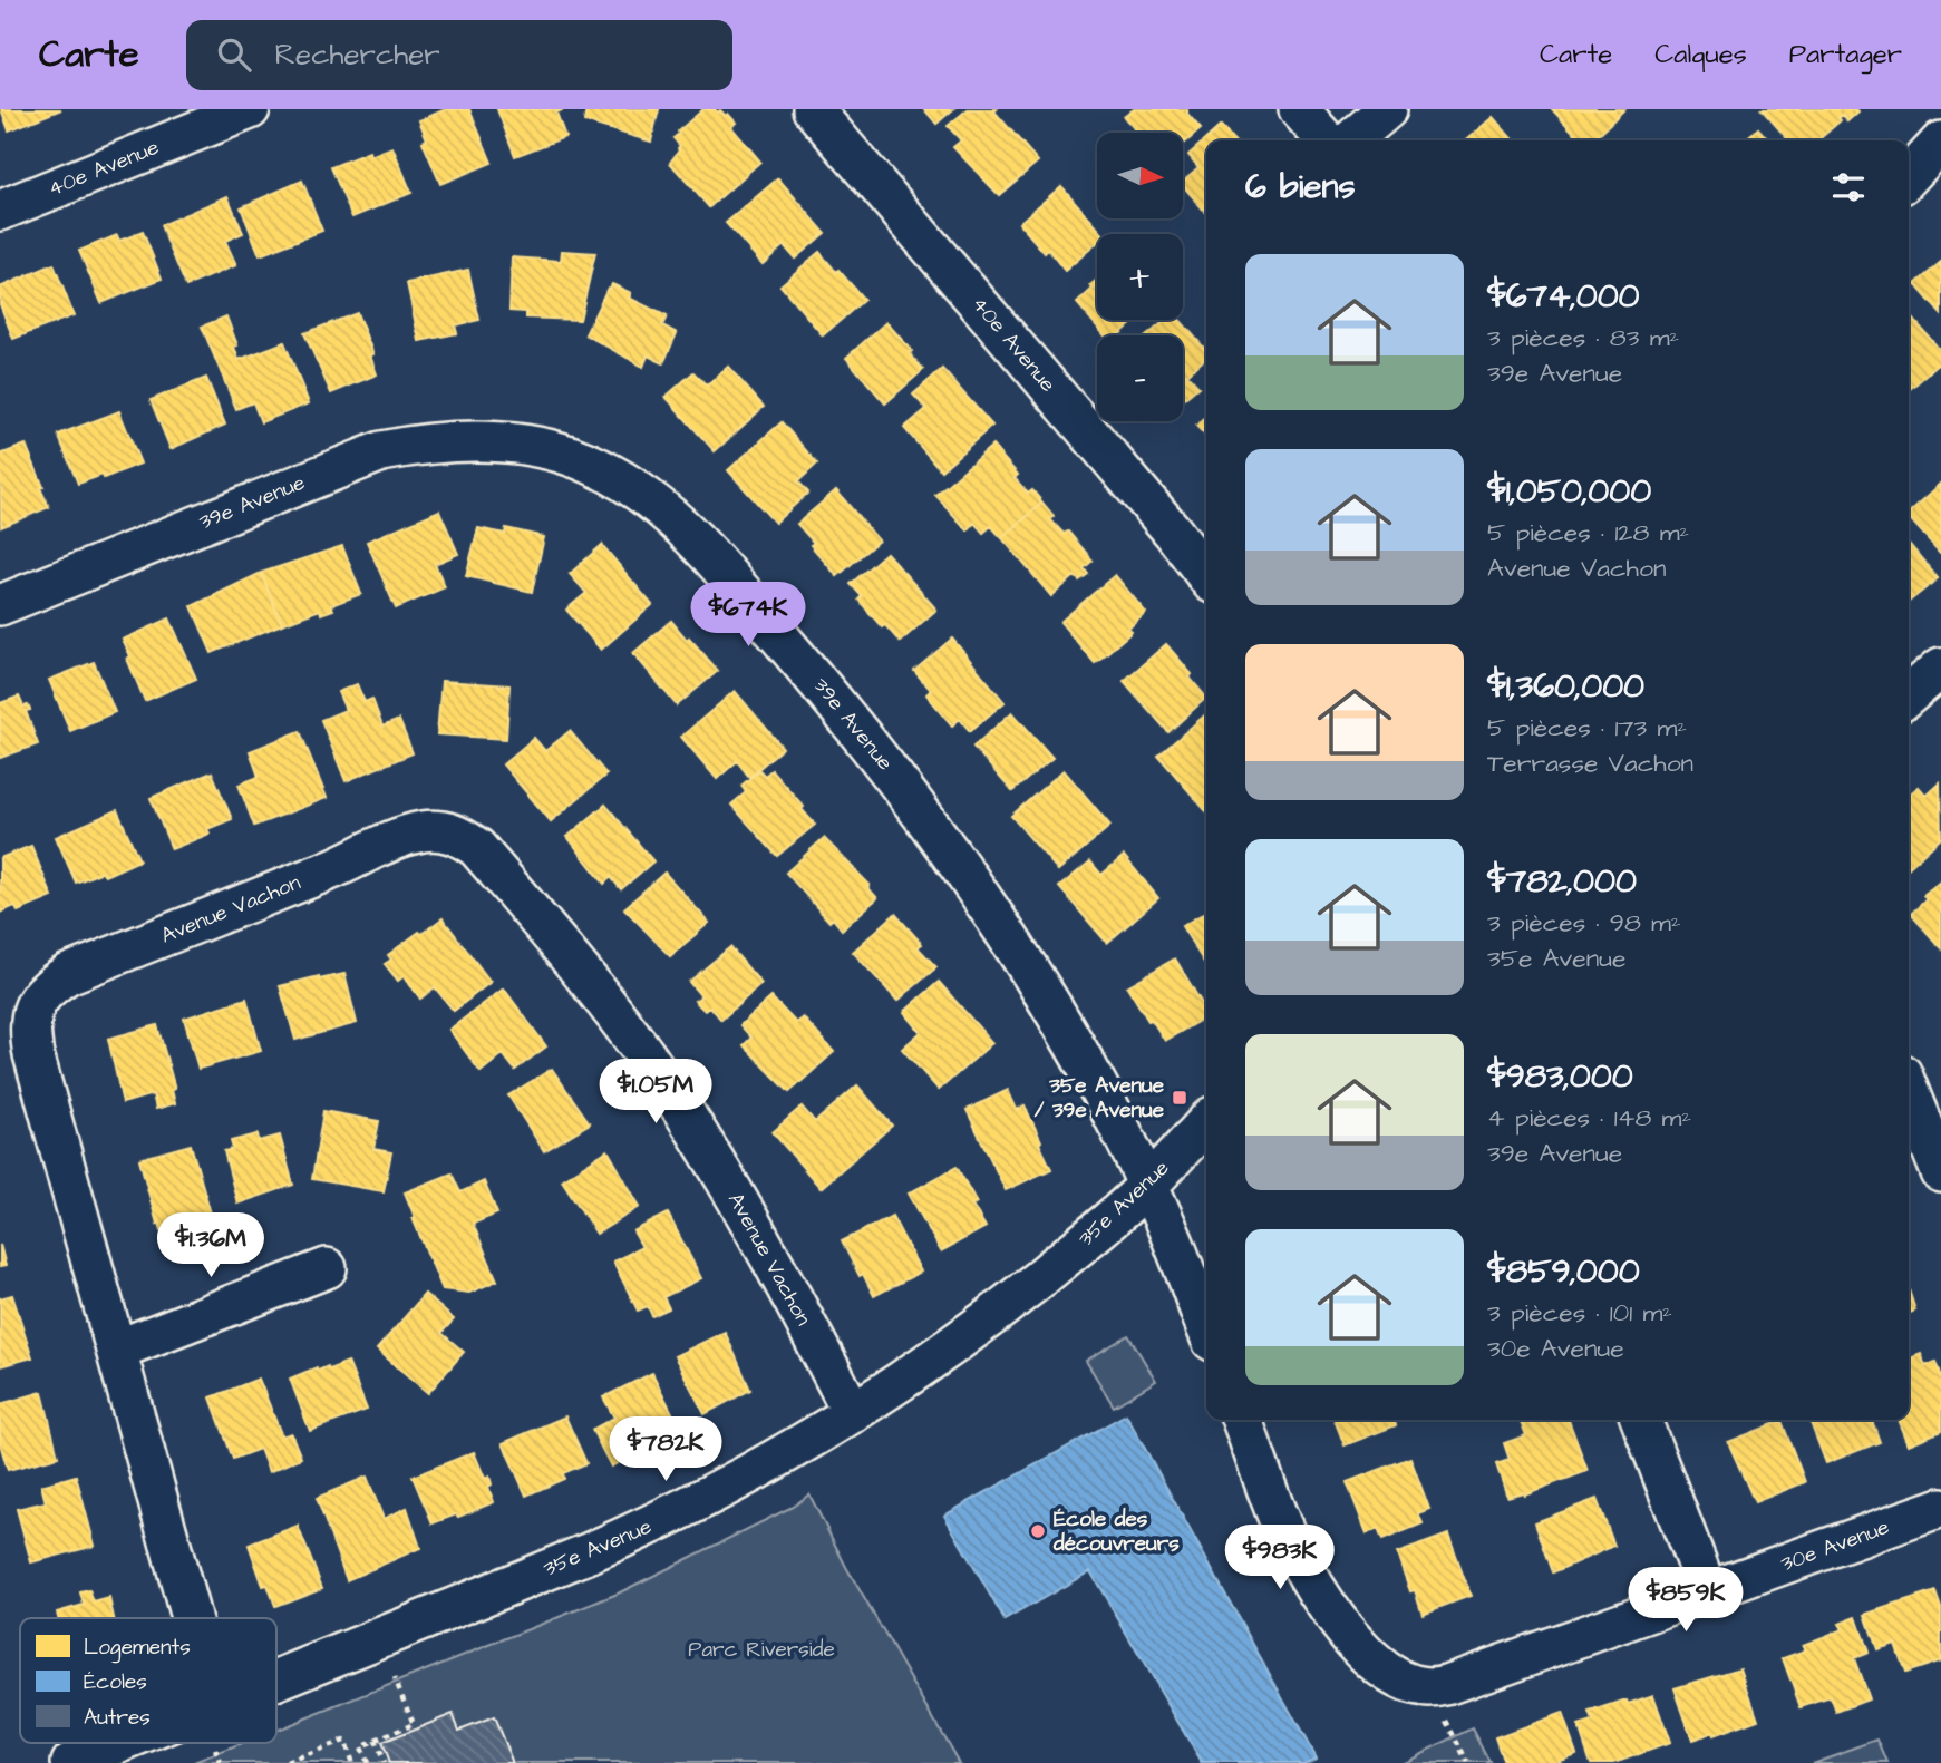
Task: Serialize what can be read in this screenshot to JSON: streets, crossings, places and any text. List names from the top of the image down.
{
  "streets": {
    "street": [
      "40e Avenue",
      "39e Avenue",
      "Avenue Vachon",
      "35e Avenue",
      "30e Avenue"
    ]
  },
  "crossings": [
    ["39e Avenue", "35e Avenue"],
    ["Avenue Vachon", "35e Avenue"]
  ],
  "parks": ["Parc Riverside"],
  "places": {
    "transit": ["35e Avenue / 39e Avenue"],
    "other": ["École des découvreurs"]
  },
  "legend": ["Logements", "Écoles", "Autres"],
  "north": "right",
  "page": {
    "header": "Carte",
    "search": "Rechercher",
    "nav": ["Carte", "Calques", "Partager"],
    "map_buttons": ["+", "−"],
    "heading": "6 biens",
    "list": [
      {
        "name": "$674,000",
        "note": "3 pièces · 83 m² · 39e Avenue"
      },
      {
        "name": "$1,050,000",
        "note": "5 pièces · 128 m² · Avenue Vachon"
      },
      {
        "name": "$1,360,000",
        "note": "5 pièces · 173 m² · Terrasse Vachon"
      },
      {
        "name": "$782,000",
        "note": "3 pièces · 98 m² · 35e Avenue"
      },
      {
        "name": "$983,000",
        "note": "4 pièces · 148 m² · 39e Avenue"
      },
      {
        "name": "$859,000",
        "note": "3 pièces · 101 m² · 30e Avenue"
      }
    ],
    "price": [
      "$674K",
      "$1.05M",
      "$1.36M",
      "$782K",
      "$983K",
      "$859K"
    ]
  }
}
